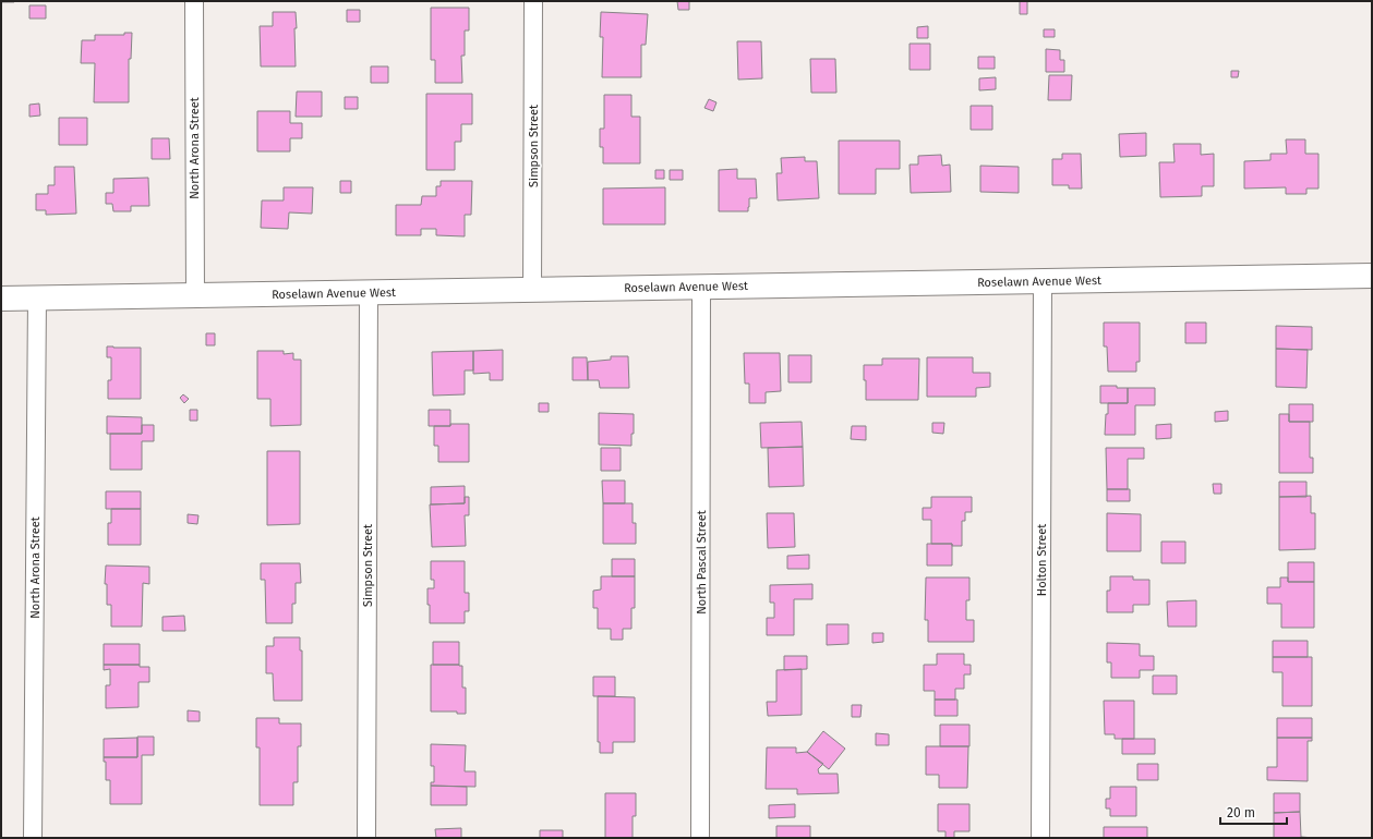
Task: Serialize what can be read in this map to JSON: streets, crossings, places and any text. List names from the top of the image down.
{
  "streets": {
    "street": [
      "Simpson Street",
      "North Arona Street",
      "Roselawn Avenue West",
      "Holton Street",
      "North Pascal Street"
    ]
  },
  "crossings": [
    ["Simpson Street", "Roselawn Avenue West"],
    ["North Arona Street", "Roselawn Avenue West"],
    ["Roselawn Avenue West", "Holton Street"],
    ["Roselawn Avenue West", "North Pascal Street"]
  ],
  "scale_bar": "20 m"
}
